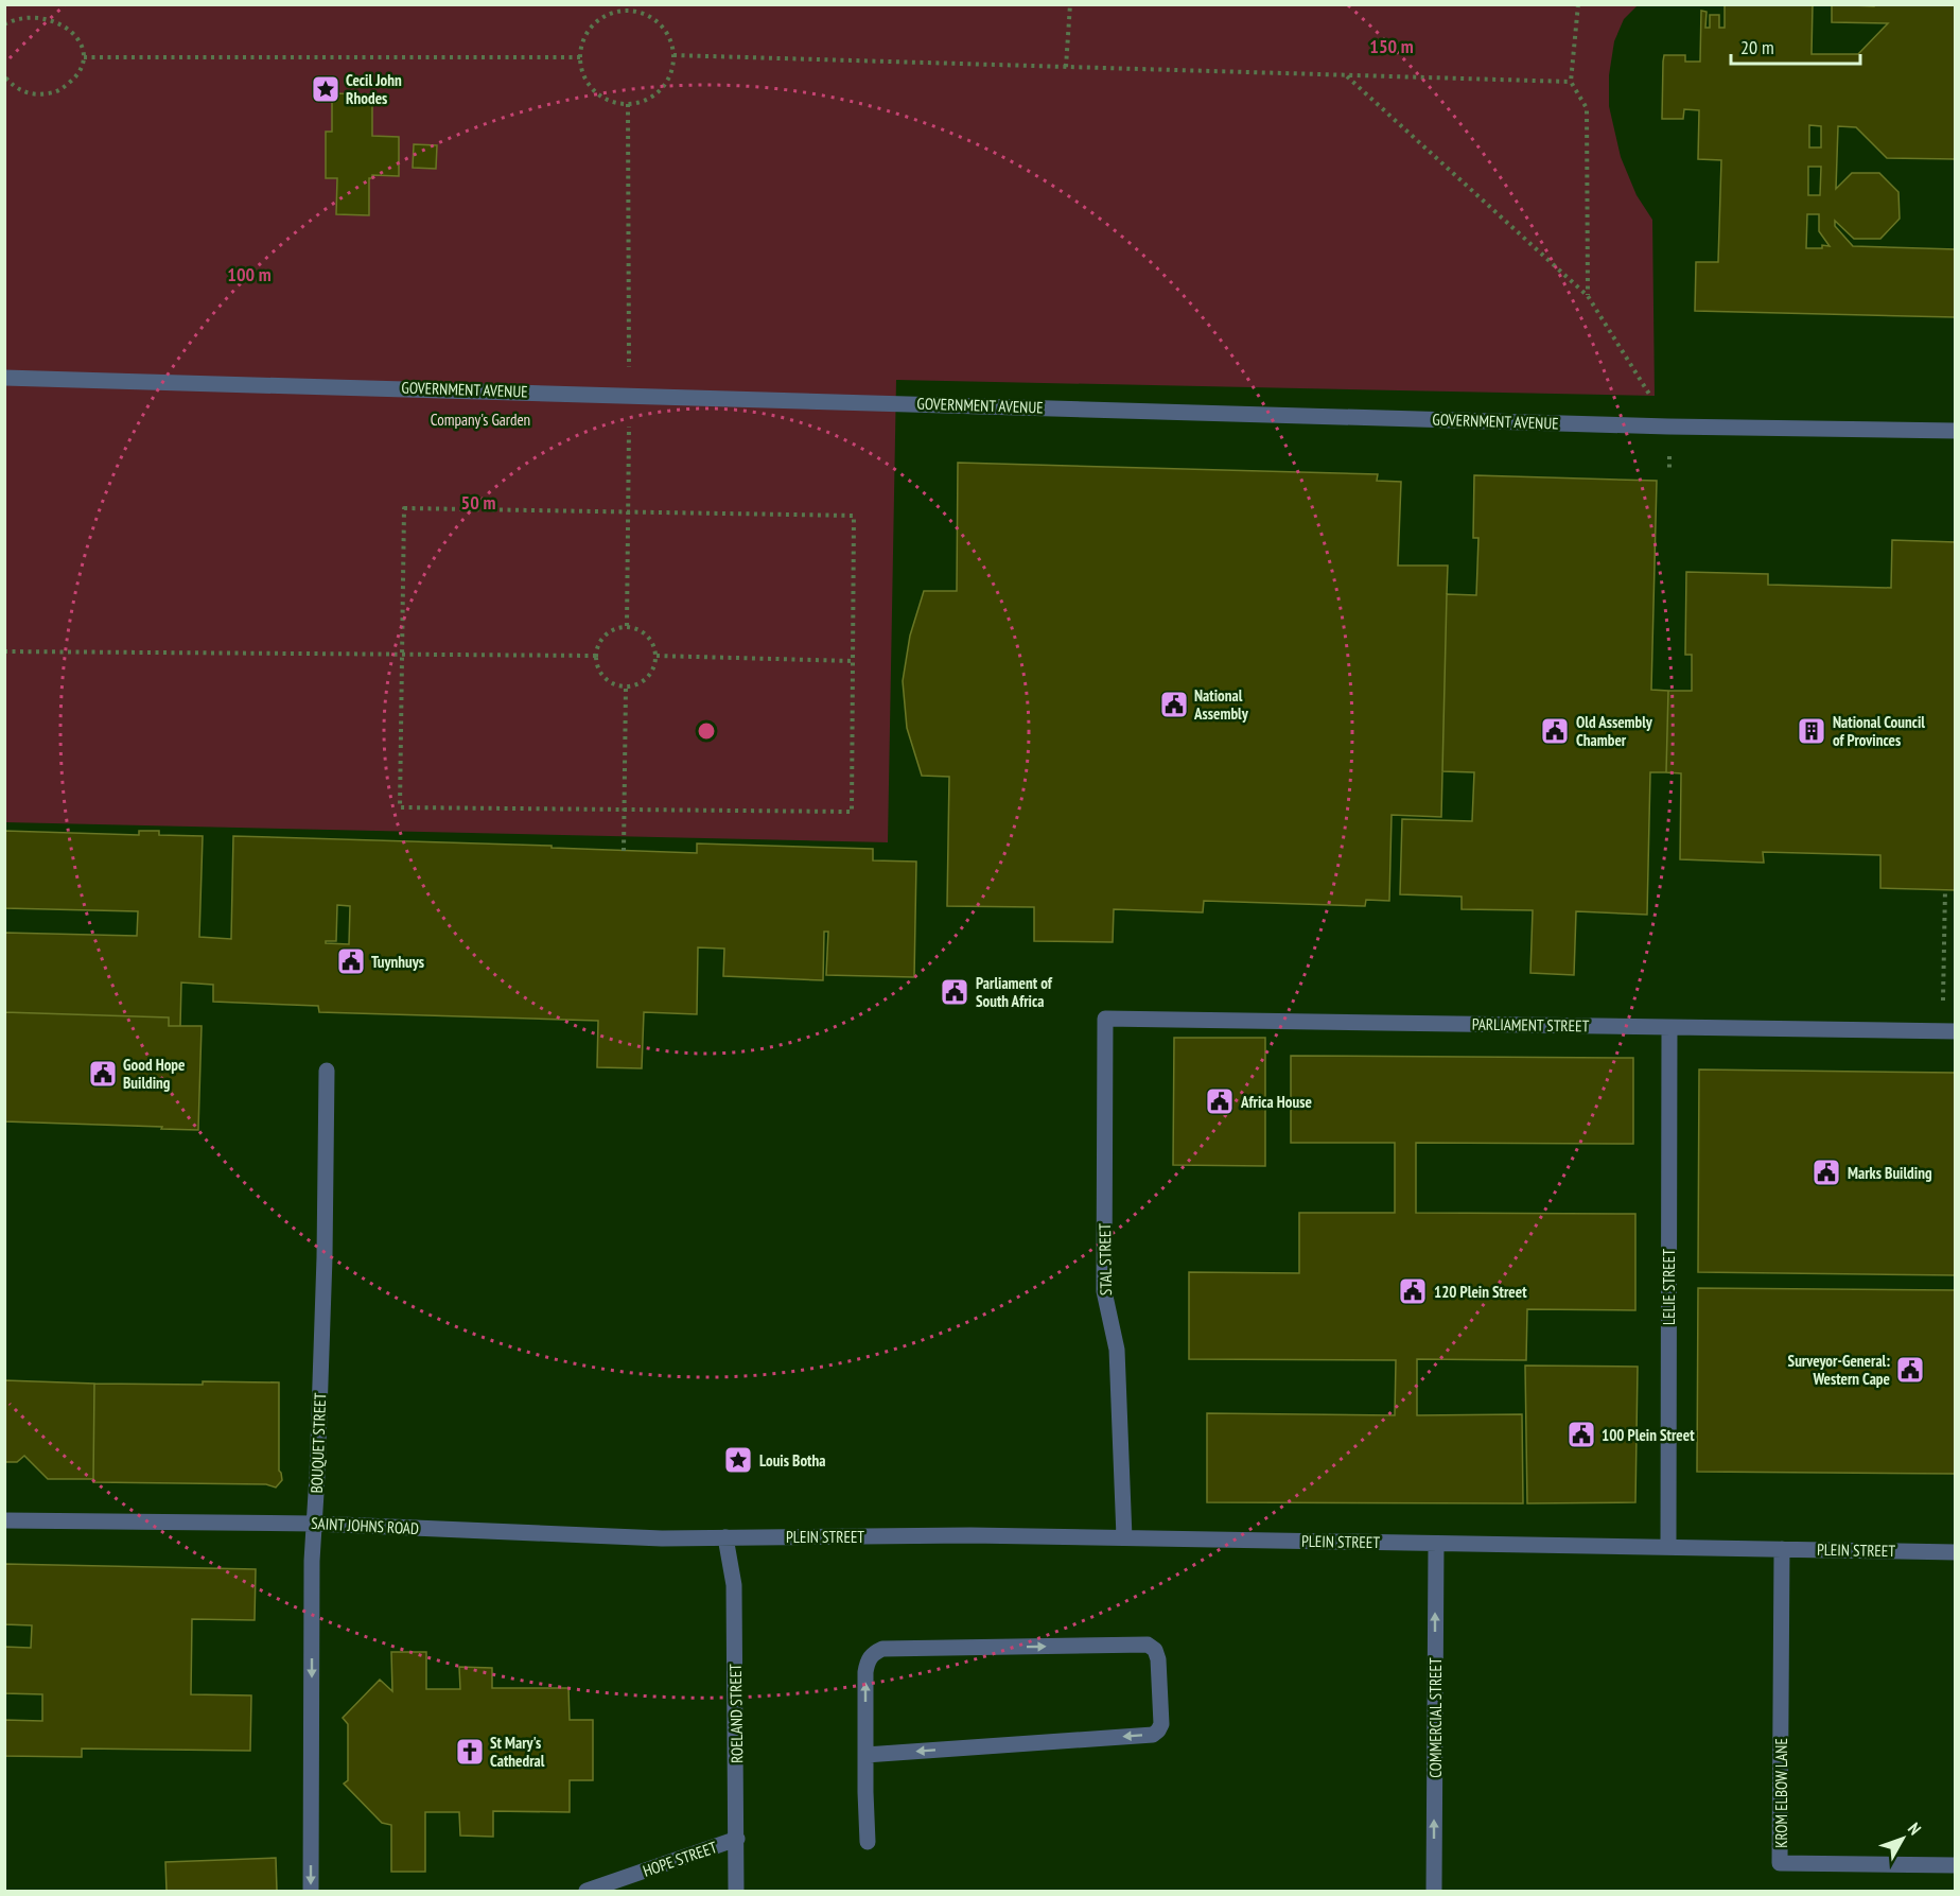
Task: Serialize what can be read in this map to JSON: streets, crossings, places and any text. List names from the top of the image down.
{
  "streets": {
    "street": [
      "GOVERNMENT AVENUE",
      "PARLIAMENT STREET",
      "STAL STREET",
      "LELIE STREET",
      "BOUQUET STREET",
      "SAINT JOHNS ROAD",
      "PLEIN STREET",
      "ROELAND STREET",
      "COMMERCIAL STREET",
      "KROM ELBOW LANE",
      "HOPE STREET"
    ]
  },
  "crossings": [
    ["PARLIAMENT STREET", "STAL STREET"],
    ["PARLIAMENT STREET", "LELIE STREET"],
    ["STAL STREET", "PLEIN STREET"],
    ["LELIE STREET", "PLEIN STREET"],
    ["BOUQUET STREET", "SAINT JOHNS ROAD"],
    ["SAINT JOHNS ROAD", "PLEIN STREET"],
    ["SAINT JOHNS ROAD", "ROELAND STREET"],
    ["PLEIN STREET", "ROELAND STREET"],
    ["PLEIN STREET", "COMMERCIAL STREET"],
    ["PLEIN STREET", "KROM ELBOW LANE"],
    ["ROELAND STREET", "HOPE STREET"]
  ],
  "one_way": ["BOUQUET STREET", "COMMERCIAL STREET"],
  "parks": ["Company's Garden"],
  "places": {
    "place": ["Cecil John Rhodes", "Louis Botha"],
    "public building": [
      "National Assembly",
      "Old Assembly Chamber",
      "Tuynhuys",
      "Parliament of South Africa",
      "Good Hope Building",
      "Africa House",
      "Marks Building",
      "120 Plein Street",
      "Surveyor-General: Western Cape",
      "100 Plein Street"
    ],
    "building": ["National Council of Provinces"],
    "church": ["St Mary's Cathedral"]
  },
  "scale_bar": "20 m",
  "north": "top right",
  "rings": ["150 m", "100 m", "50 m"]
}
